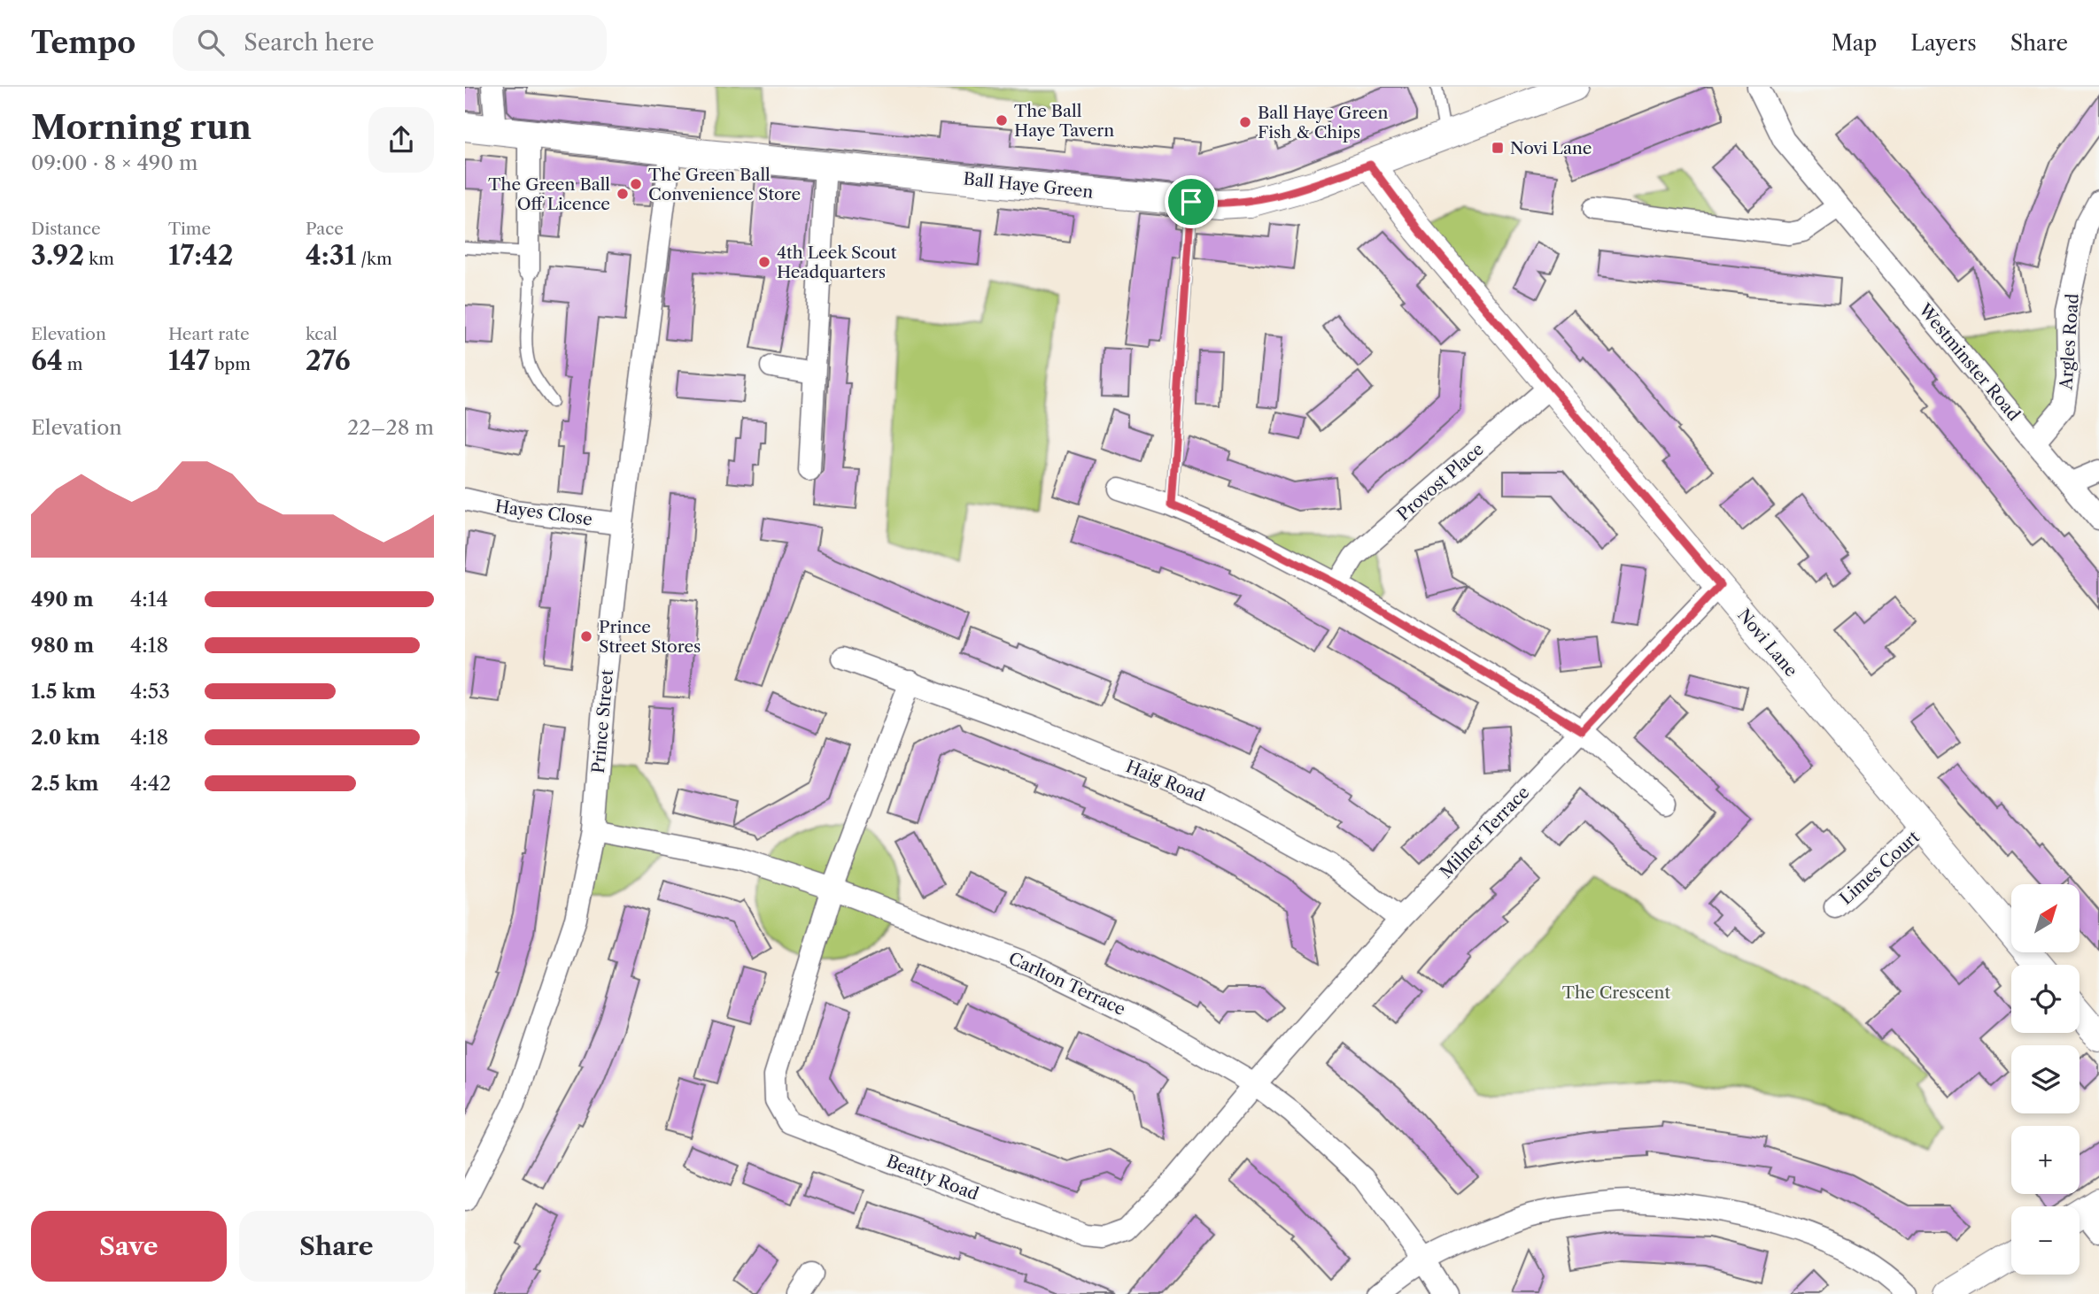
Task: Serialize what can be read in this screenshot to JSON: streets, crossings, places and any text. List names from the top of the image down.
{
  "streets": {
    "street": [
      "Ball Haye Green",
      "Argles Road",
      "Westminster Road",
      "Provost Place",
      "Hayes Close",
      "Novi Lane",
      "Prince Street",
      "Haig Road",
      "Milner Terrace",
      "Limes Court",
      "Carlton Terrace",
      "Beatty Road"
    ]
  },
  "crossings": [
    ["Ball Haye Green", "Novi Lane"],
    ["Ball Haye Green", "Prince Street"],
    ["Argles Road", "Westminster Road"],
    ["Provost Place", "Novi Lane"],
    ["Hayes Close", "Prince Street"],
    ["Novi Lane", "Milner Terrace"],
    ["Novi Lane", "Limes Court"],
    ["Prince Street", "Carlton Terrace"],
    ["Haig Road", "Milner Terrace"],
    ["Milner Terrace", "Carlton Terrace"],
    ["Milner Terrace", "Beatty Road"],
    ["Carlton Terrace", "Beatty Road"]
  ],
  "parks": ["The Crescent"],
  "places": {
    "other": [
      "The Ball Haye Tavern",
      "Ball Haye Green Fish & Chips",
      "The Green Ball Convenience Store",
      "The Green Ball Off Licence",
      "4th Leek Scout Headquarters",
      "Prince Street Stores"
    ],
    "transit": ["Novi Lane"]
  },
  "north": "top right",
  "page": {
    "header": "Tempo",
    "search": "Search here",
    "nav": ["Map", "Layers", "Share"],
    "heading": ["Morning run", "09:00 · 8 × 490 m"],
    "stats": [
      ["Distance", "3.92 km"],
      ["Time", "17:42"],
      ["Pace", "4:31 /km"],
      ["Elevation", "64 m"],
      ["Heart rate", "147 bpm"],
      ["kcal", "276"]
    ],
    "chart": ["Elevation", "22–28 m"],
    "list": [
      {
        "name": "490 m",
        "note": "4:14"
      },
      {
        "name": "980 m",
        "note": "4:18"
      },
      {
        "name": "1.5 km",
        "note": "4:53"
      },
      {
        "name": "2.0 km",
        "note": "4:18"
      },
      {
        "name": "2.5 km",
        "note": "4:42"
      }
    ],
    "map_buttons": ["+", "−"],
    "buttons": ["Save", "Share"]
  }
}
